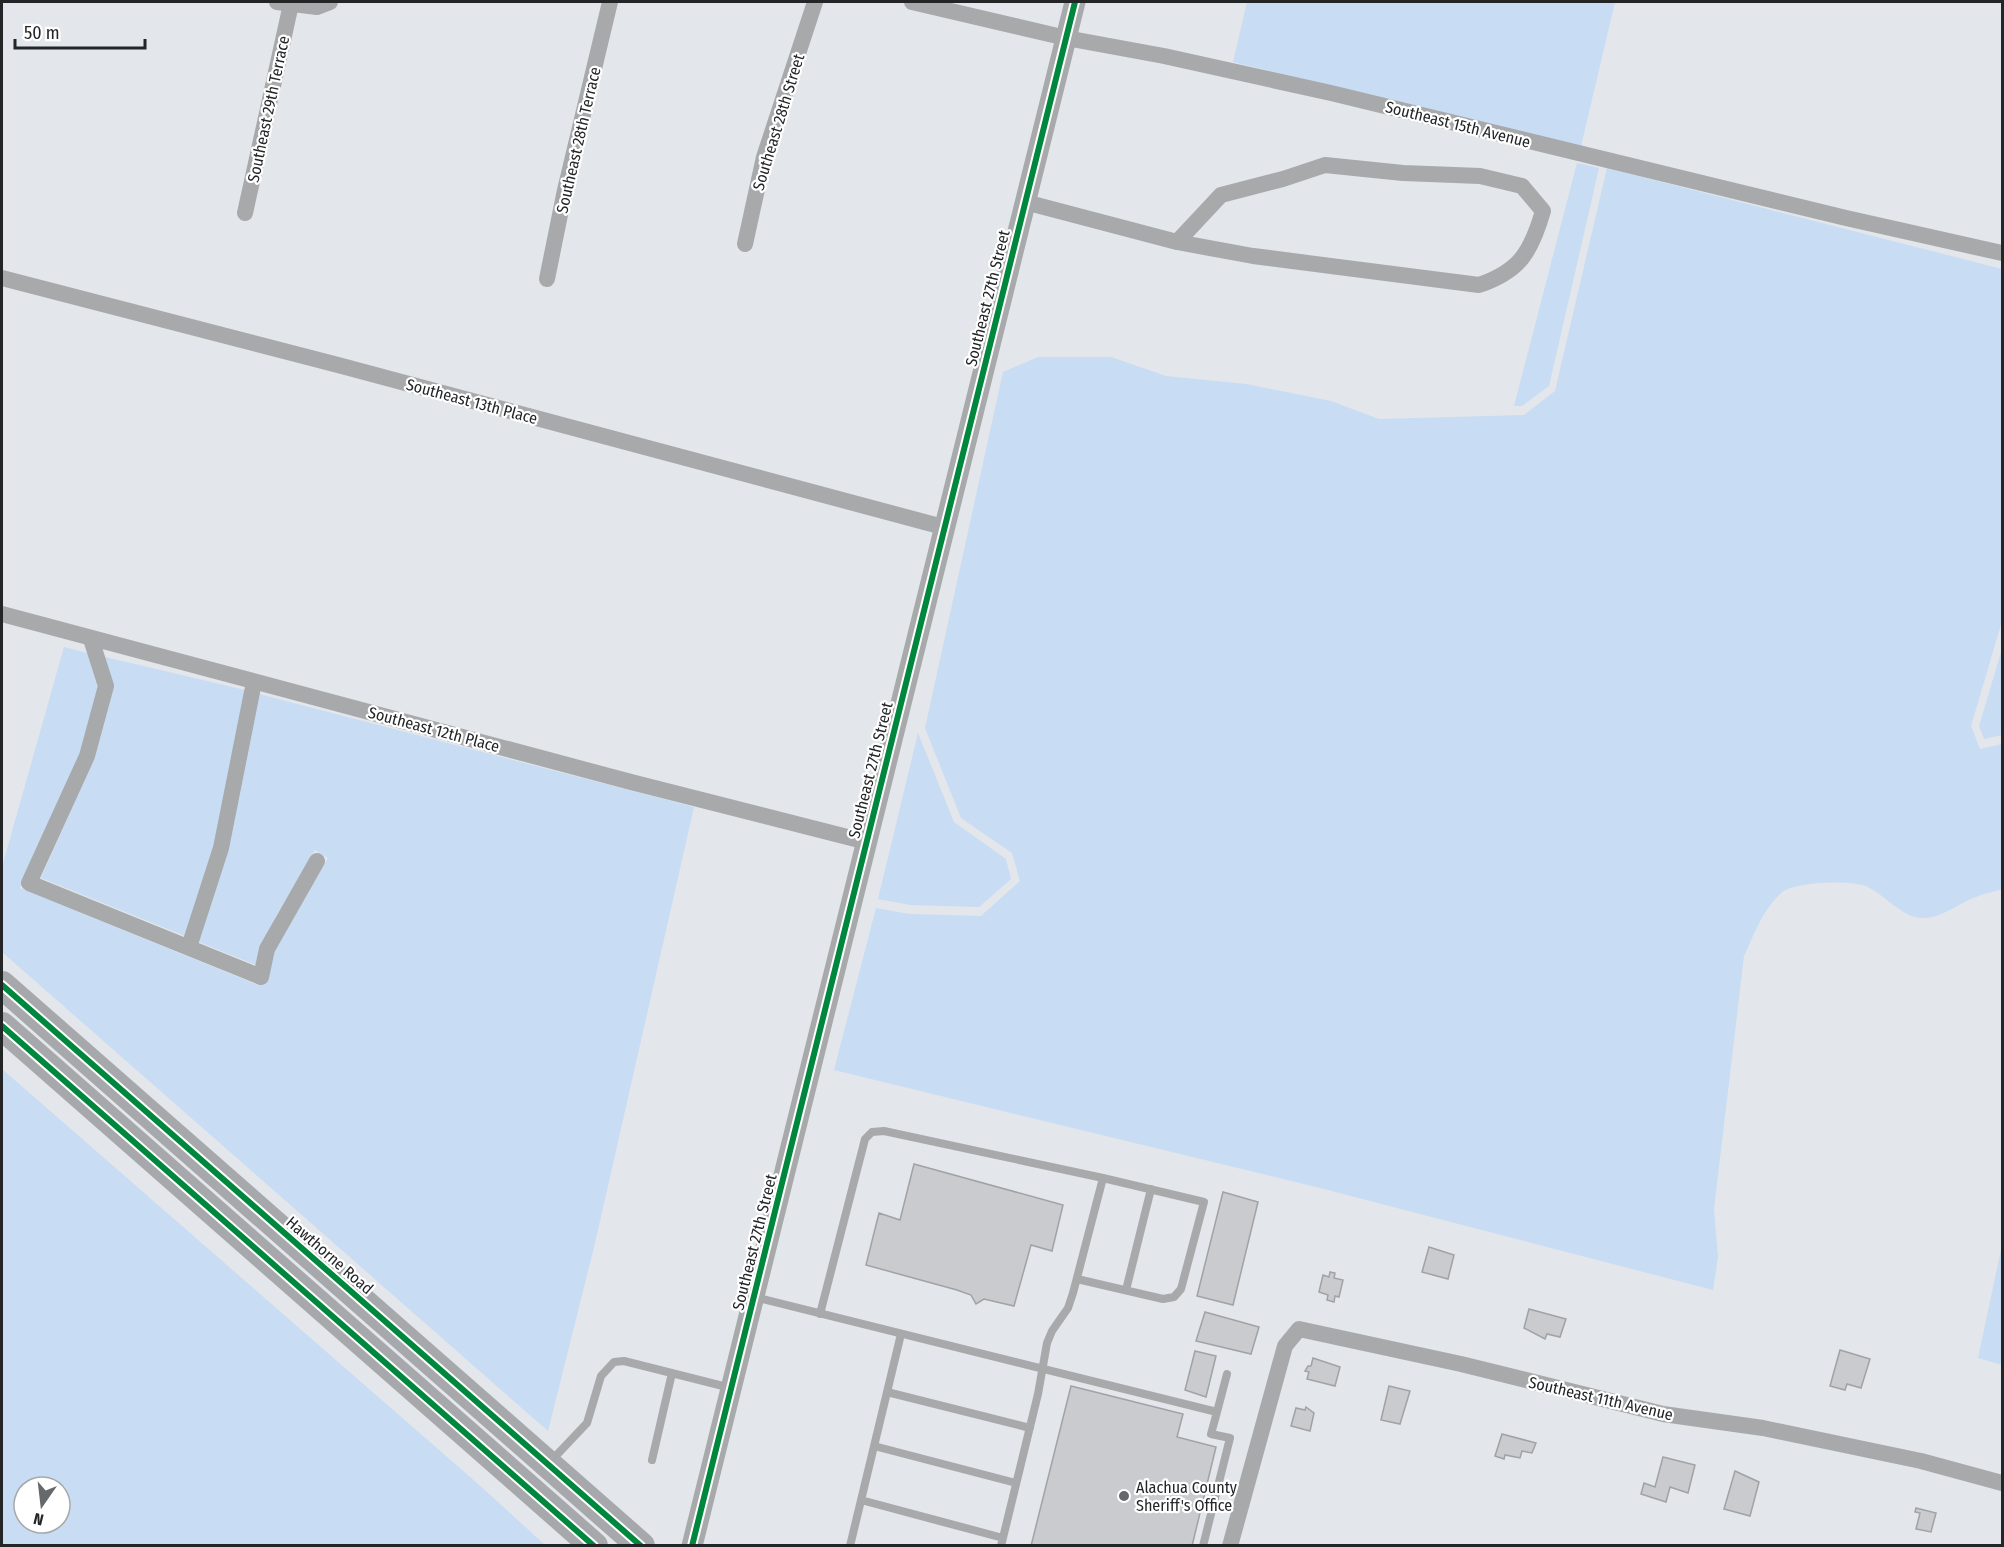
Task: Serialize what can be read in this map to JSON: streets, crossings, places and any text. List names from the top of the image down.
{
  "streets": {
    "highway": ["Hawthorne Road"],
    "street": [
      "Southeast 29th Terrace",
      "Southeast 28th Street",
      "Southeast 15th Avenue",
      "Southeast 28th Terrace",
      "Southeast 27th Street",
      "Southeast 13th Place",
      "Southeast 12th Place",
      "Southeast 11th Avenue"
    ]
  },
  "crossings": [
    ["Southeast 15th Avenue", "Southeast 27th Street"],
    ["Southeast 27th Street", "Southeast 13th Place"],
    ["Southeast 27th Street", "Southeast 12th Place"]
  ],
  "places": ["Alachua County Sheriff's Office"],
  "scale_bar": "50 m",
  "north": "bottom"
}
